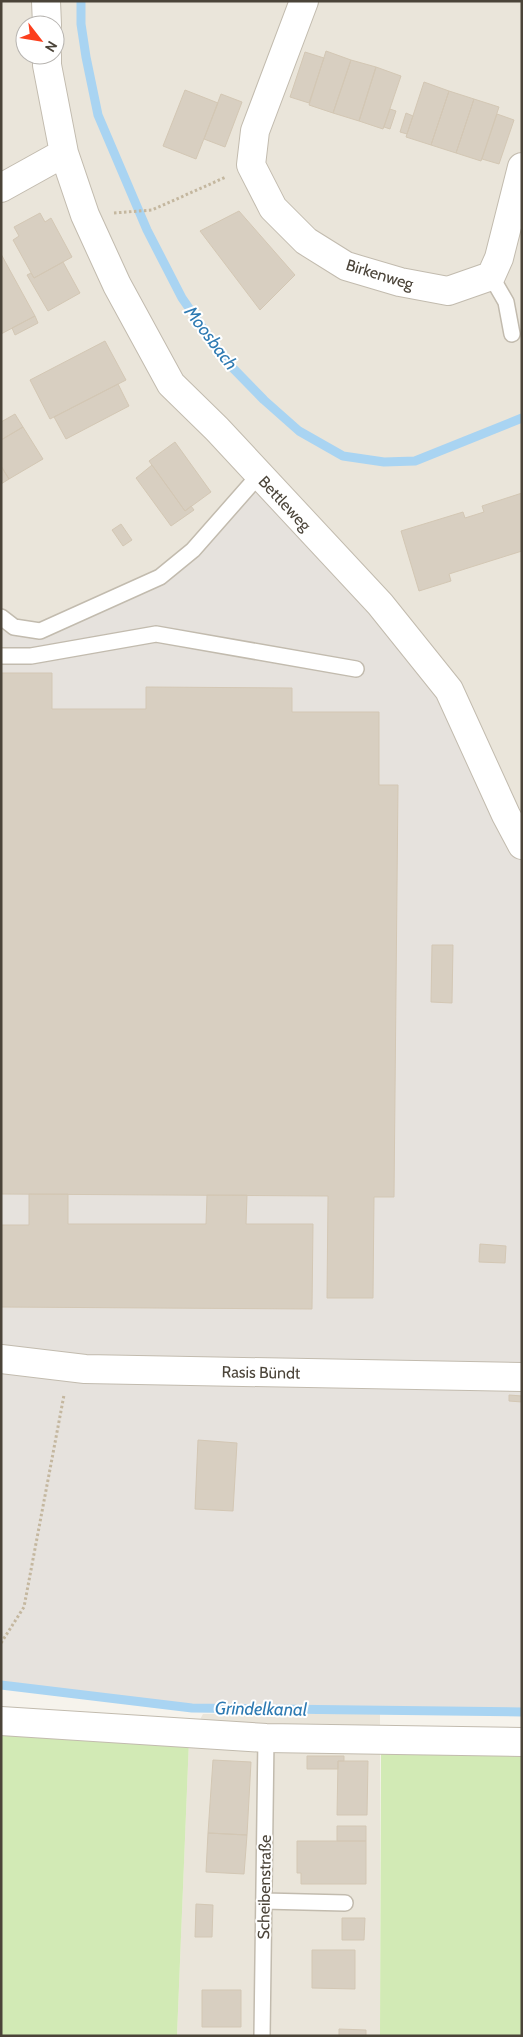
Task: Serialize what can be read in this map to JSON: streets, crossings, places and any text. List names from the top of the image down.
{
  "streets": {
    "street": ["Birkenweg", "Bettleweg", "Rasis Bündt"],
    "lane": ["Scheibenstraße"]
  },
  "water": ["Moosbach", "Grindelkanal"],
  "north": "bottom right"
}
